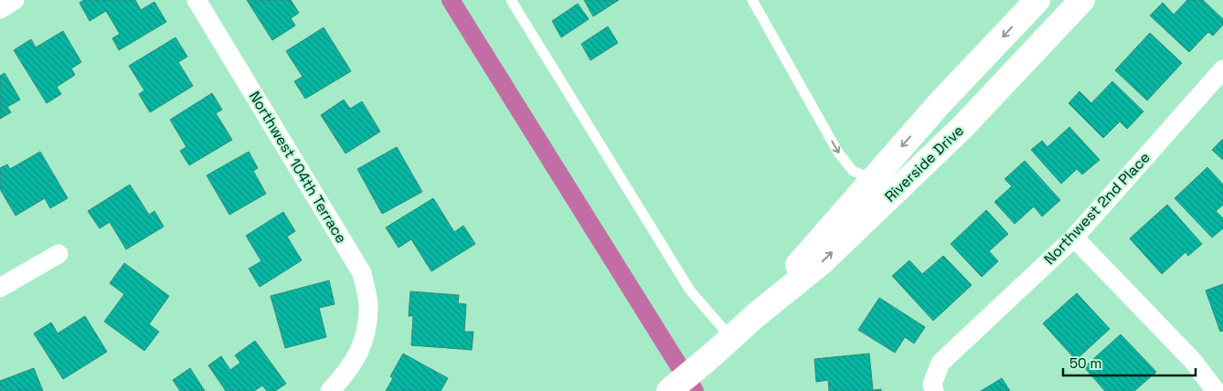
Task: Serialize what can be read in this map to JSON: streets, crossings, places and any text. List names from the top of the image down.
{
  "streets": {
    "street": ["Riverside Drive", "Northwest 104th Terrace", "Northwest 2nd Place"]
  },
  "scale_bar": "50 m"
}
